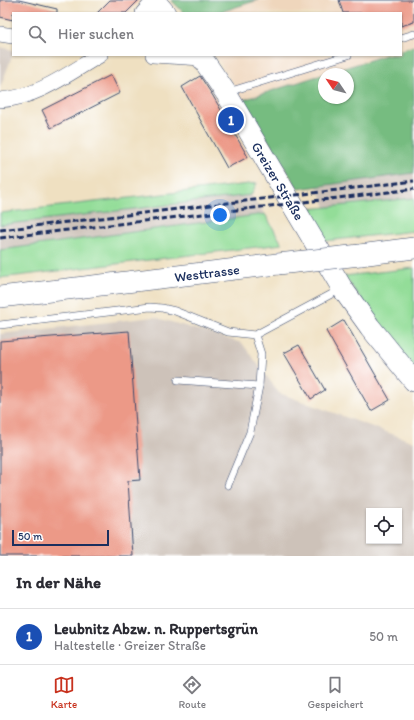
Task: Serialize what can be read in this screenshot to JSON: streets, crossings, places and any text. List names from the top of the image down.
{
  "streets": {
    "main road": ["Greizer Straße", "Westtrasse"]
  },
  "scale_bar": "50 m",
  "north": "top left",
  "page": {
    "search": "Hier suchen",
    "pins": "1",
    "scale": "50 m",
    "heading": "In der Nähe",
    "list": [
      {
        "mark": "1",
        "name": "Leubnitz Abzw. n. Ruppertsgrün",
        "note": "Haltestelle · Greizer Straße",
        "value": "50 m"
      }
    ],
    "nav": ["Karte", "Route", "Gespeichert"]
  }
}
